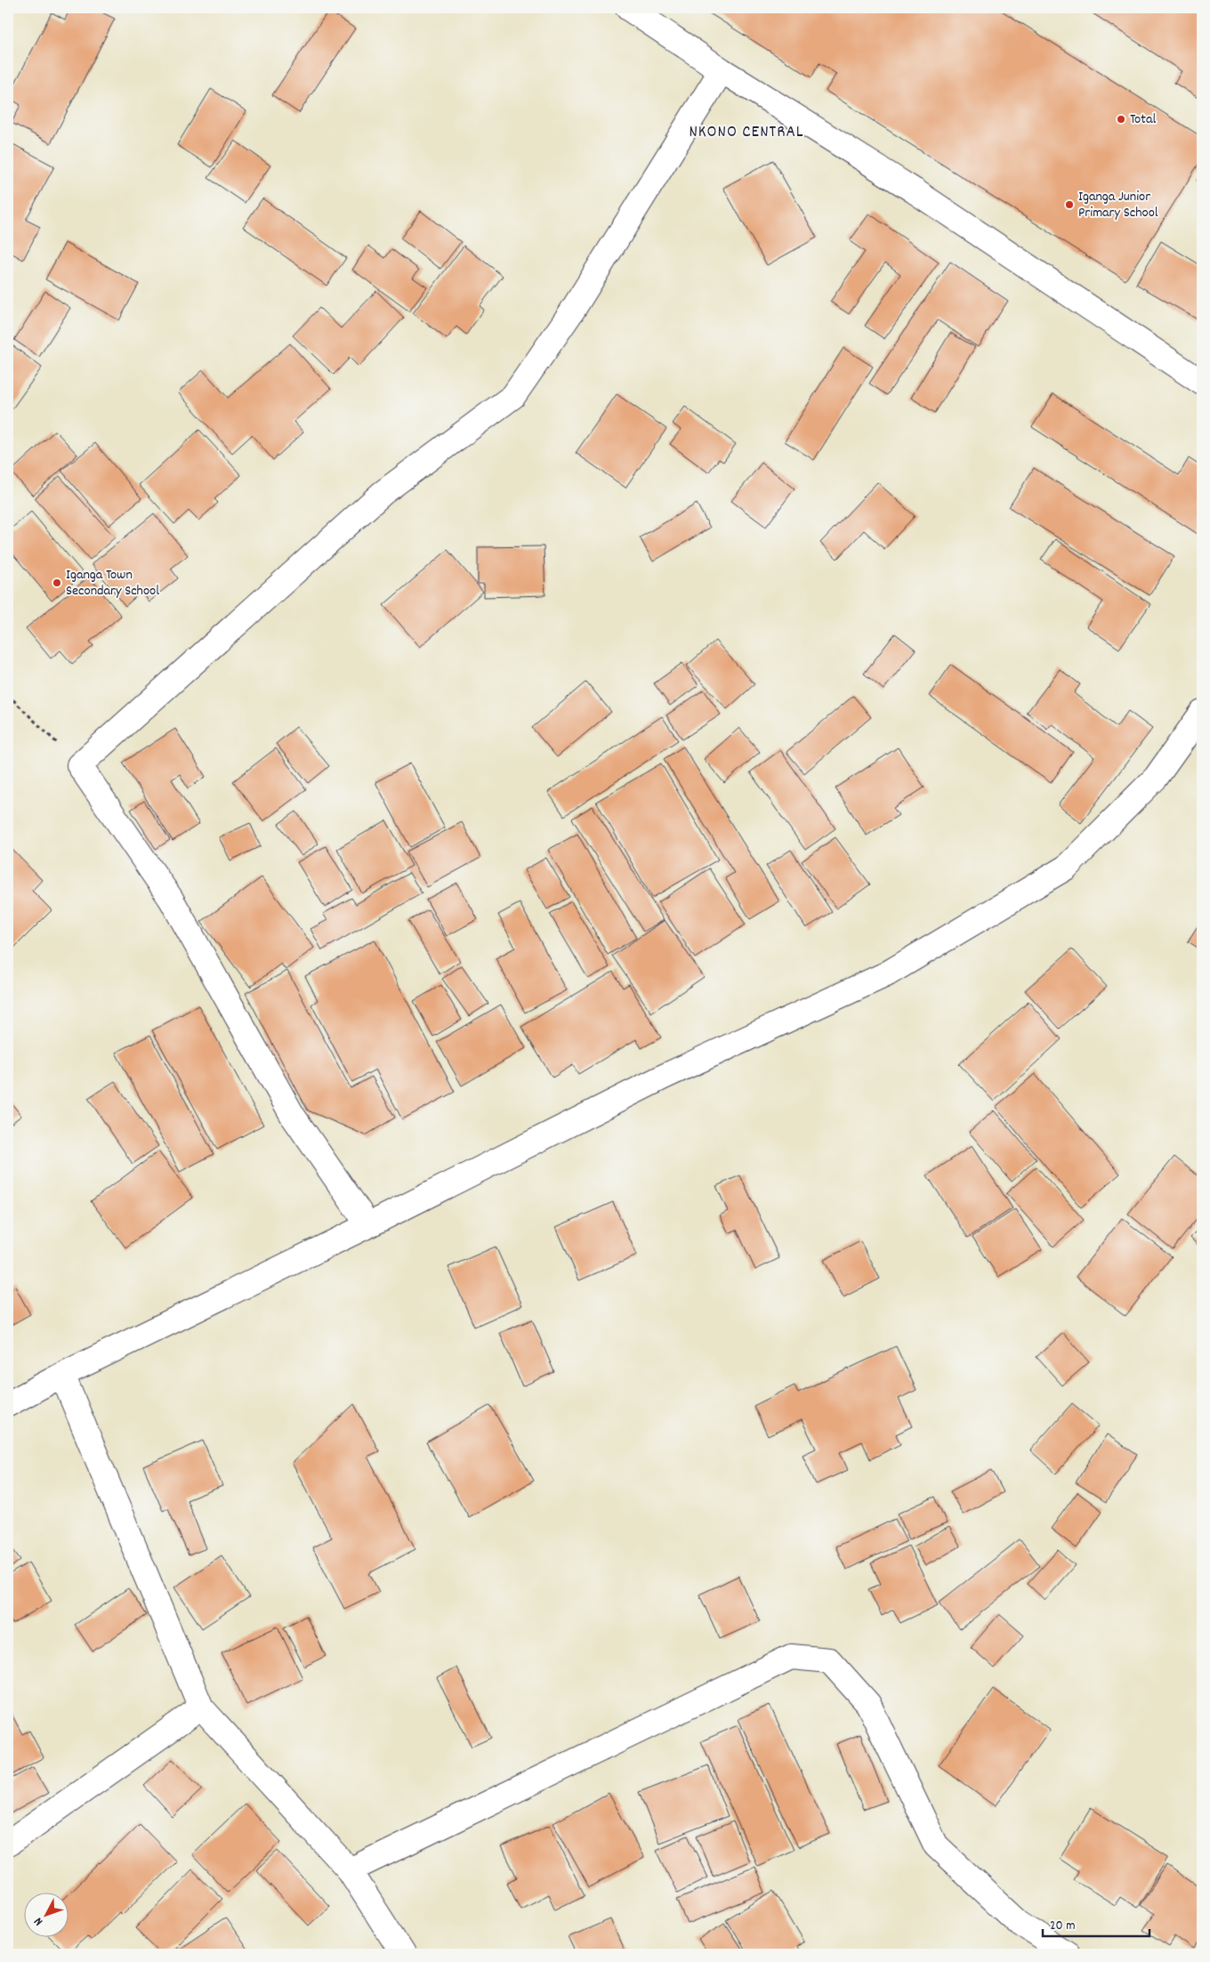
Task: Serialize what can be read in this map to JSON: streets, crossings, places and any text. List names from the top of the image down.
{
  "districts": ["NKONO CENTRAL"],
  "places": ["Total", "Iganga Junior Primary School", "Iganga Town Secondary School"],
  "scale_bar": "20 m",
  "north": "bottom left"
}
